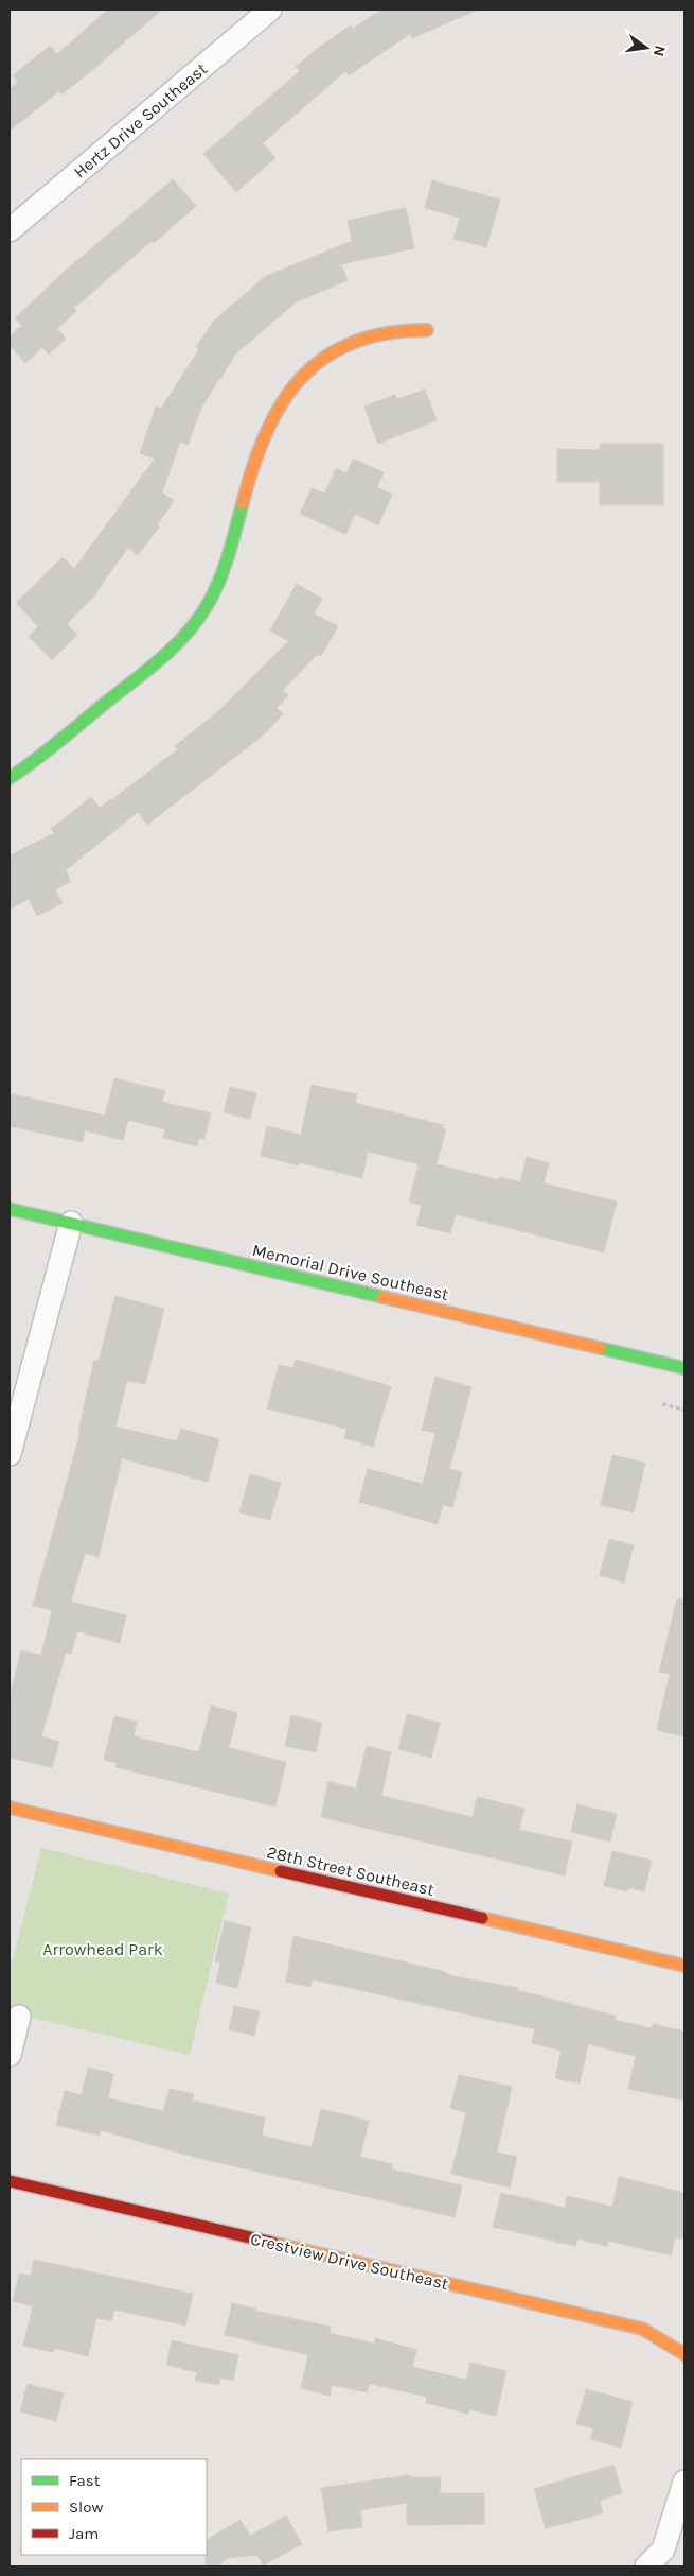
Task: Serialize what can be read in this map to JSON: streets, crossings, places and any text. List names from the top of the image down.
{
  "streets": {
    "street": [
      "Hertz Drive Southeast",
      "Memorial Drive Southeast",
      "28th Street Southeast",
      "Crestview Drive Southeast"
    ]
  },
  "parks": ["Arrowhead Park"],
  "legend": ["Fast", "Slow", "Jam"],
  "north": "right"
}
